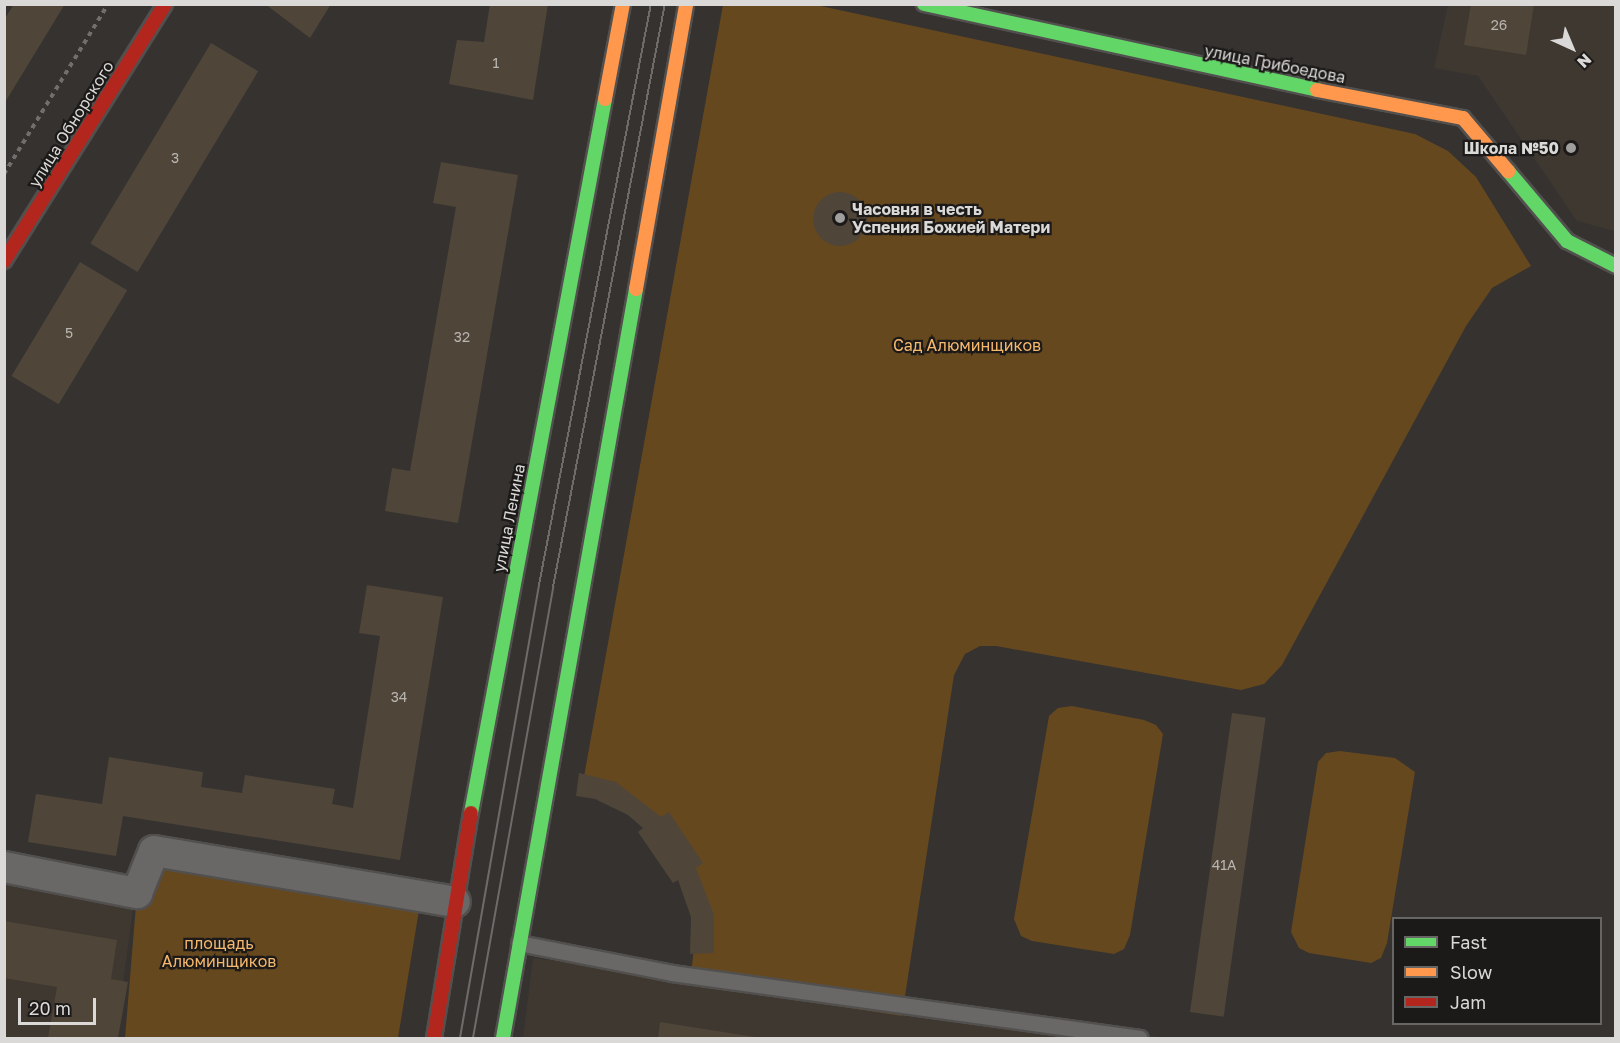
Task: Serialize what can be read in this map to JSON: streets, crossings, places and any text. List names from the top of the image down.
{
  "streets": {
    "main road": ["улица Грибоедова", "улица Обнорского", "улица Ленина"]
  },
  "parks": ["Сад Алюминщиков", "площадь Алюминщиков"],
  "places": ["Школа №50", "Часовня в честь Успения Божией Матери"],
  "house_numbers": [
    "26",
    "1",
    "3",
    "5",
    "32",
    "34",
    "41А"
  ],
  "legend": ["Fast", "Slow", "Jam"],
  "scale_bar": "20 m",
  "north": "bottom right"
}
